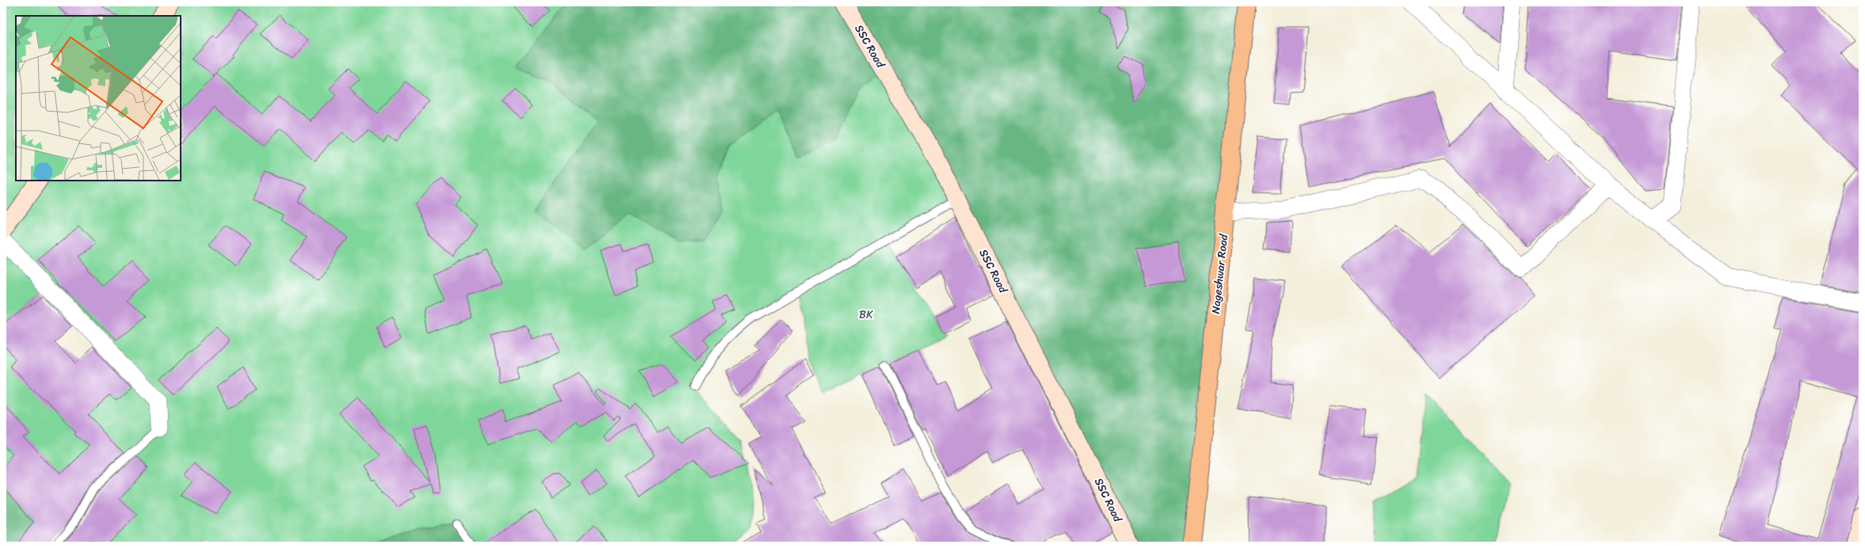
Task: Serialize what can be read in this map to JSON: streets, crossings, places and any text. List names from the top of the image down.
{
  "streets": {
    "main road": ["Nageshwar Road"],
    "street": ["SSC Road"]
  },
  "parks": ["BK"]
}
